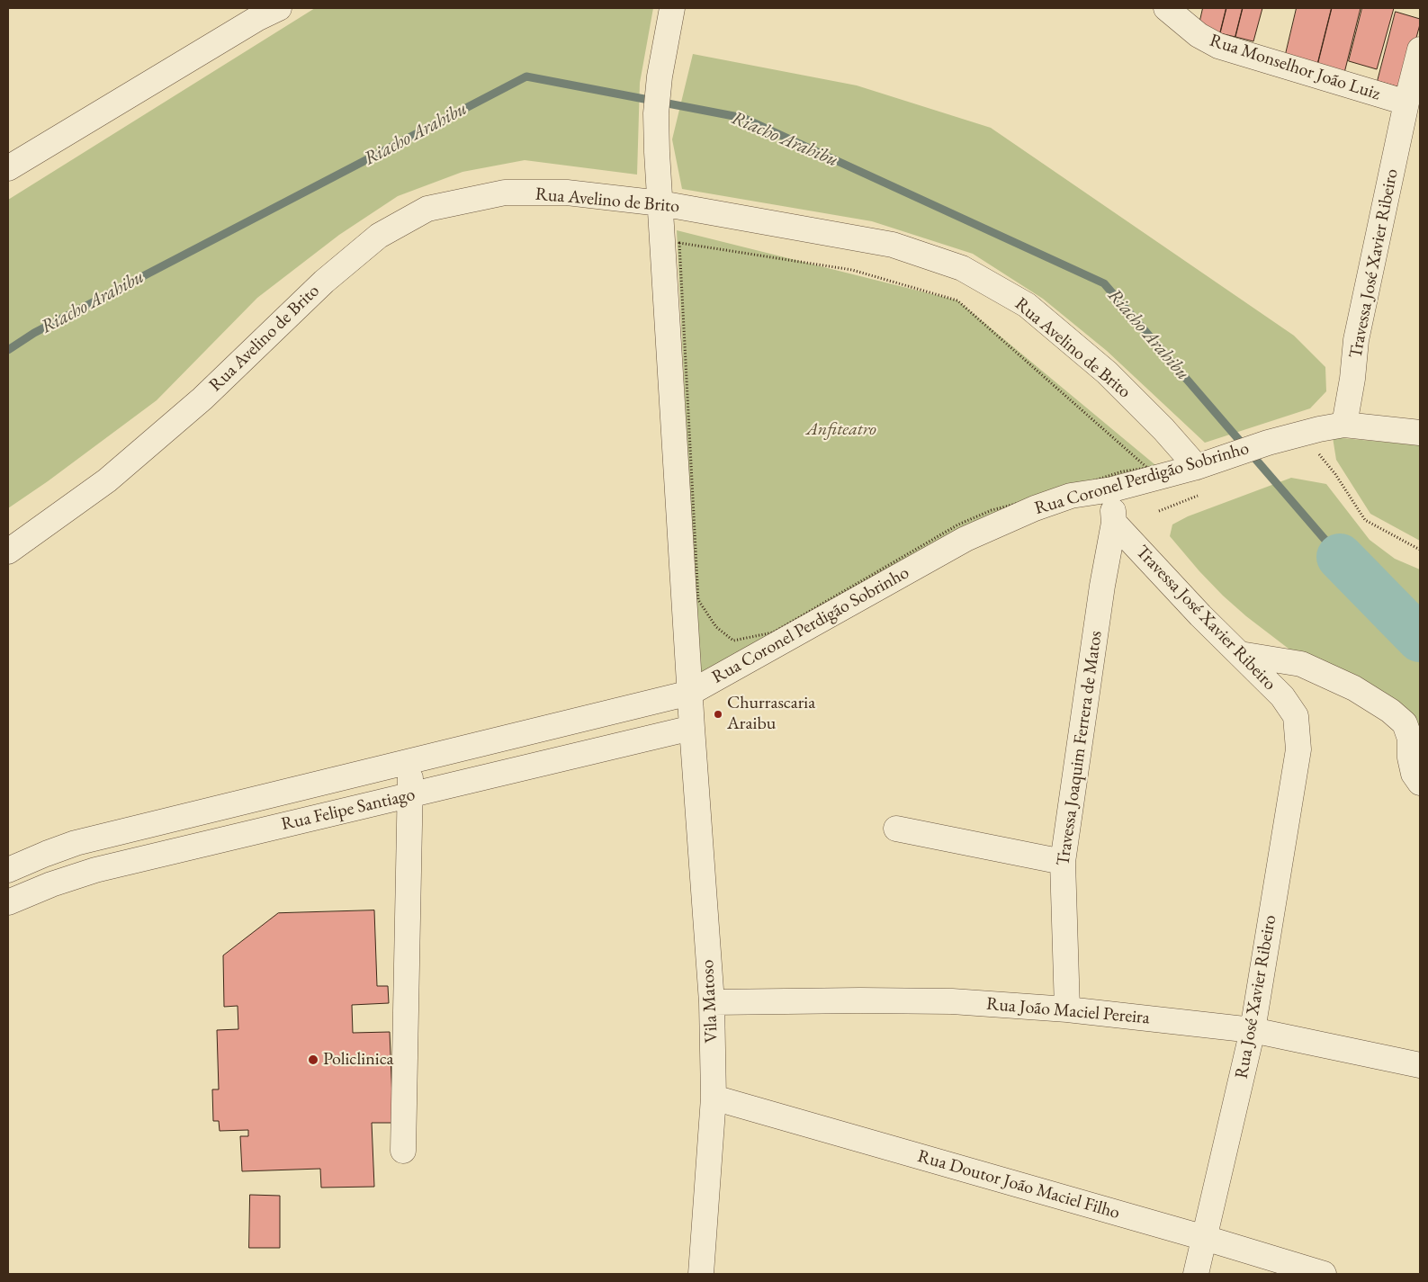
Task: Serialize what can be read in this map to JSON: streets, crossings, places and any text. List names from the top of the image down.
{
  "streets": {
    "street": [
      "Rua Monselhor João Luiz",
      "Rua Avelino de Brito",
      "Travessa José Xavier Ribeiro",
      "Rua Coronel Perdigão Sobrinho",
      "Travessa Joaquim Ferrera de Matos",
      "Rua Felipe Santiago",
      "Rua José Xavier Ribeiro",
      "Vila Matoso",
      "Rua João Maciel Pereira",
      "Rua Doutor João Maciel Filho"
    ]
  },
  "crossings": [
    ["Rua Monselhor João Luiz", "Travessa José Xavier Ribeiro"],
    ["Rua Avelino de Brito", "Rua Coronel Perdigão Sobrinho"],
    ["Rua Avelino de Brito", "Vila Matoso"],
    ["Travessa José Xavier Ribeiro", "Rua Coronel Perdigão Sobrinho"],
    ["Travessa José Xavier Ribeiro", "Travessa Joaquim Ferrera de Matos"],
    ["Travessa José Xavier Ribeiro", "Rua José Xavier Ribeiro"],
    ["Rua Coronel Perdigão Sobrinho", "Travessa Joaquim Ferrera de Matos"],
    ["Rua Coronel Perdigão Sobrinho", "Rua Felipe Santiago"],
    ["Rua Coronel Perdigão Sobrinho", "Vila Matoso"],
    ["Travessa Joaquim Ferrera de Matos", "Rua João Maciel Pereira"],
    ["Rua Felipe Santiago", "Vila Matoso"],
    ["Rua José Xavier Ribeiro", "Rua João Maciel Pereira"],
    ["Rua José Xavier Ribeiro", "Rua Doutor João Maciel Filho"],
    ["Vila Matoso", "Rua João Maciel Pereira"],
    ["Vila Matoso", "Rua Doutor João Maciel Filho"]
  ],
  "water": ["Riacho Arahibu"],
  "parks": ["Anfiteatro"],
  "places": ["Churrascaria Araibu", "Policlinica"]
}
